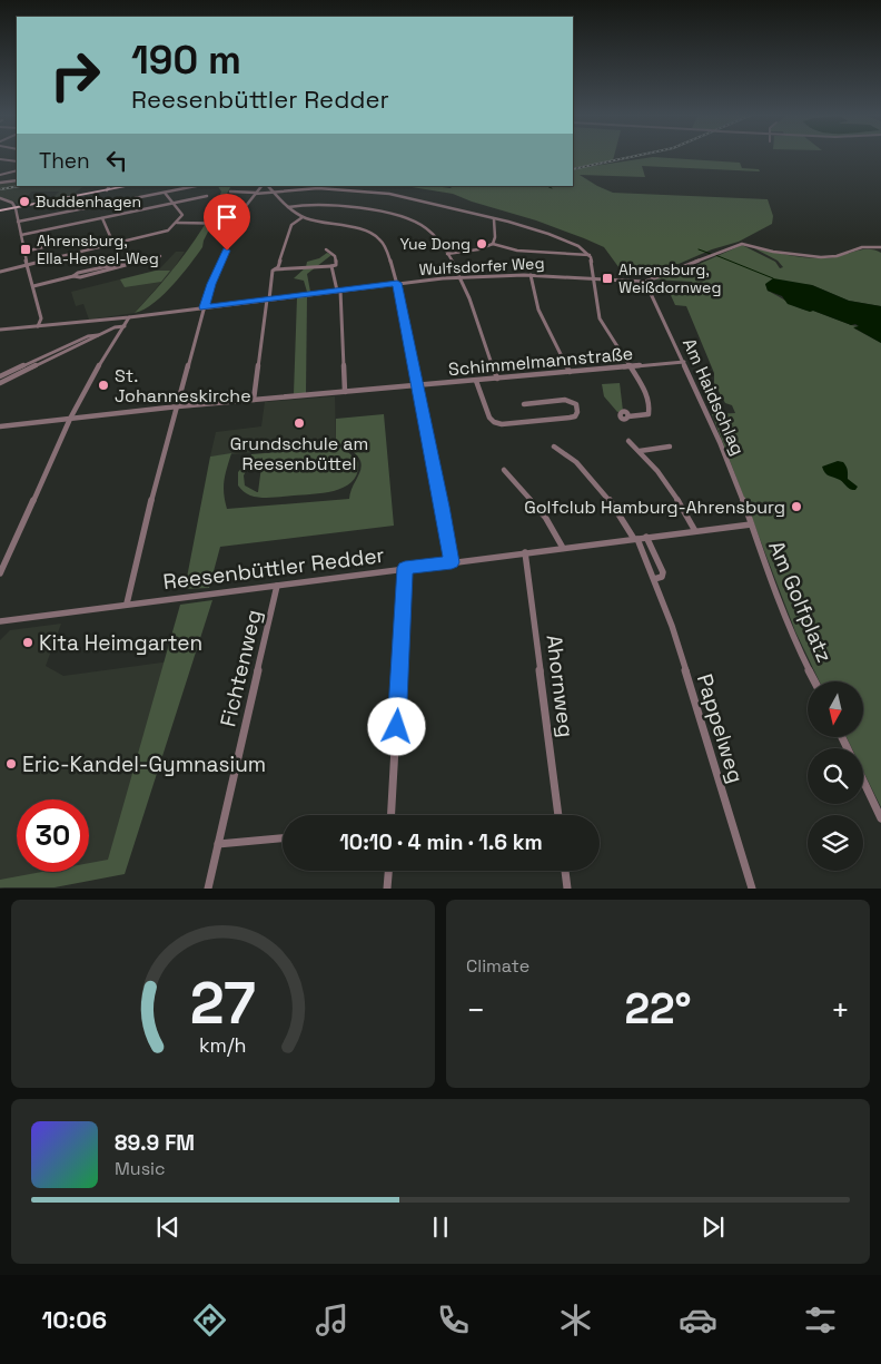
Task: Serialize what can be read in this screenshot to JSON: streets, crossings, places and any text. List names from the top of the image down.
{
  "streets": {
    "street": [
      "Wulfsdorfer Weg",
      "Schimmelmannstraße",
      "Am Haidschlag",
      "Reesenbüttler Redder",
      "Am Golfplatz",
      "Fichtenweg",
      "Ahornweg",
      "Pappelweg"
    ]
  },
  "crossings": [
    ["Wulfsdorfer Weg", "Am Haidschlag"],
    ["Schimmelmannstraße", "Am Haidschlag"],
    ["Am Haidschlag", "Reesenbüttler Redder"],
    ["Am Haidschlag", "Am Golfplatz"],
    ["Reesenbüttler Redder", "Am Golfplatz"],
    ["Reesenbüttler Redder", "Fichtenweg"],
    ["Reesenbüttler Redder", "Ahornweg"],
    ["Reesenbüttler Redder", "Pappelweg"]
  ],
  "places": {
    "other": [
      "Buddenhagen",
      "Yue Dong",
      "St. Johanneskirche",
      "Grundschule am Reesenbüttel",
      "Golfclub Hamburg-Ahrensburg",
      "Kita Heimgarten",
      "Eric-Kandel-Gymnasium"
    ],
    "transit": ["Ahrensburg, Ella-Hensel-Weg", "Ahrensburg, Weißdornweg"]
  },
  "north": "bottom",
  "page": {
    "turn": ["190 m", "Reesenbüttler Redder"],
    "then": "Then",
    "limit": "30",
    "trip": "10:10 · 4 min · 1.6 km",
    "tile": "Climate",
    "heat": ["−", "22°", "+"],
    "song": ["89.9 FM", "Music"],
    "tabs": "10:06",
    "gauge": ["27", "km/h"]
  }
}
